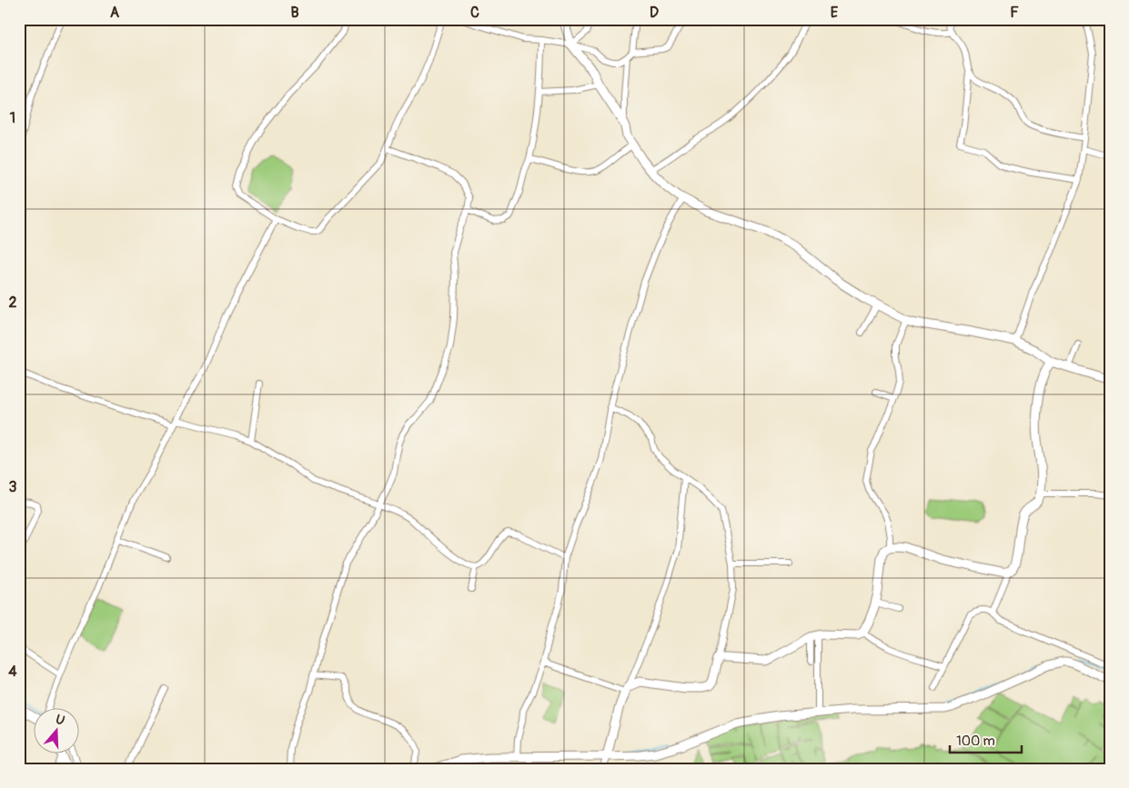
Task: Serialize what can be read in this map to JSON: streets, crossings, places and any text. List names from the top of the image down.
{
  "scale_bar": "100 m",
  "north": "top",
  "grid": {
    "columns": [
      "A",
      "B",
      "C",
      "D",
      "E",
      "F"
    ],
    "rows": [
      "1",
      "2",
      "3",
      "4"
    ]
  }
}
